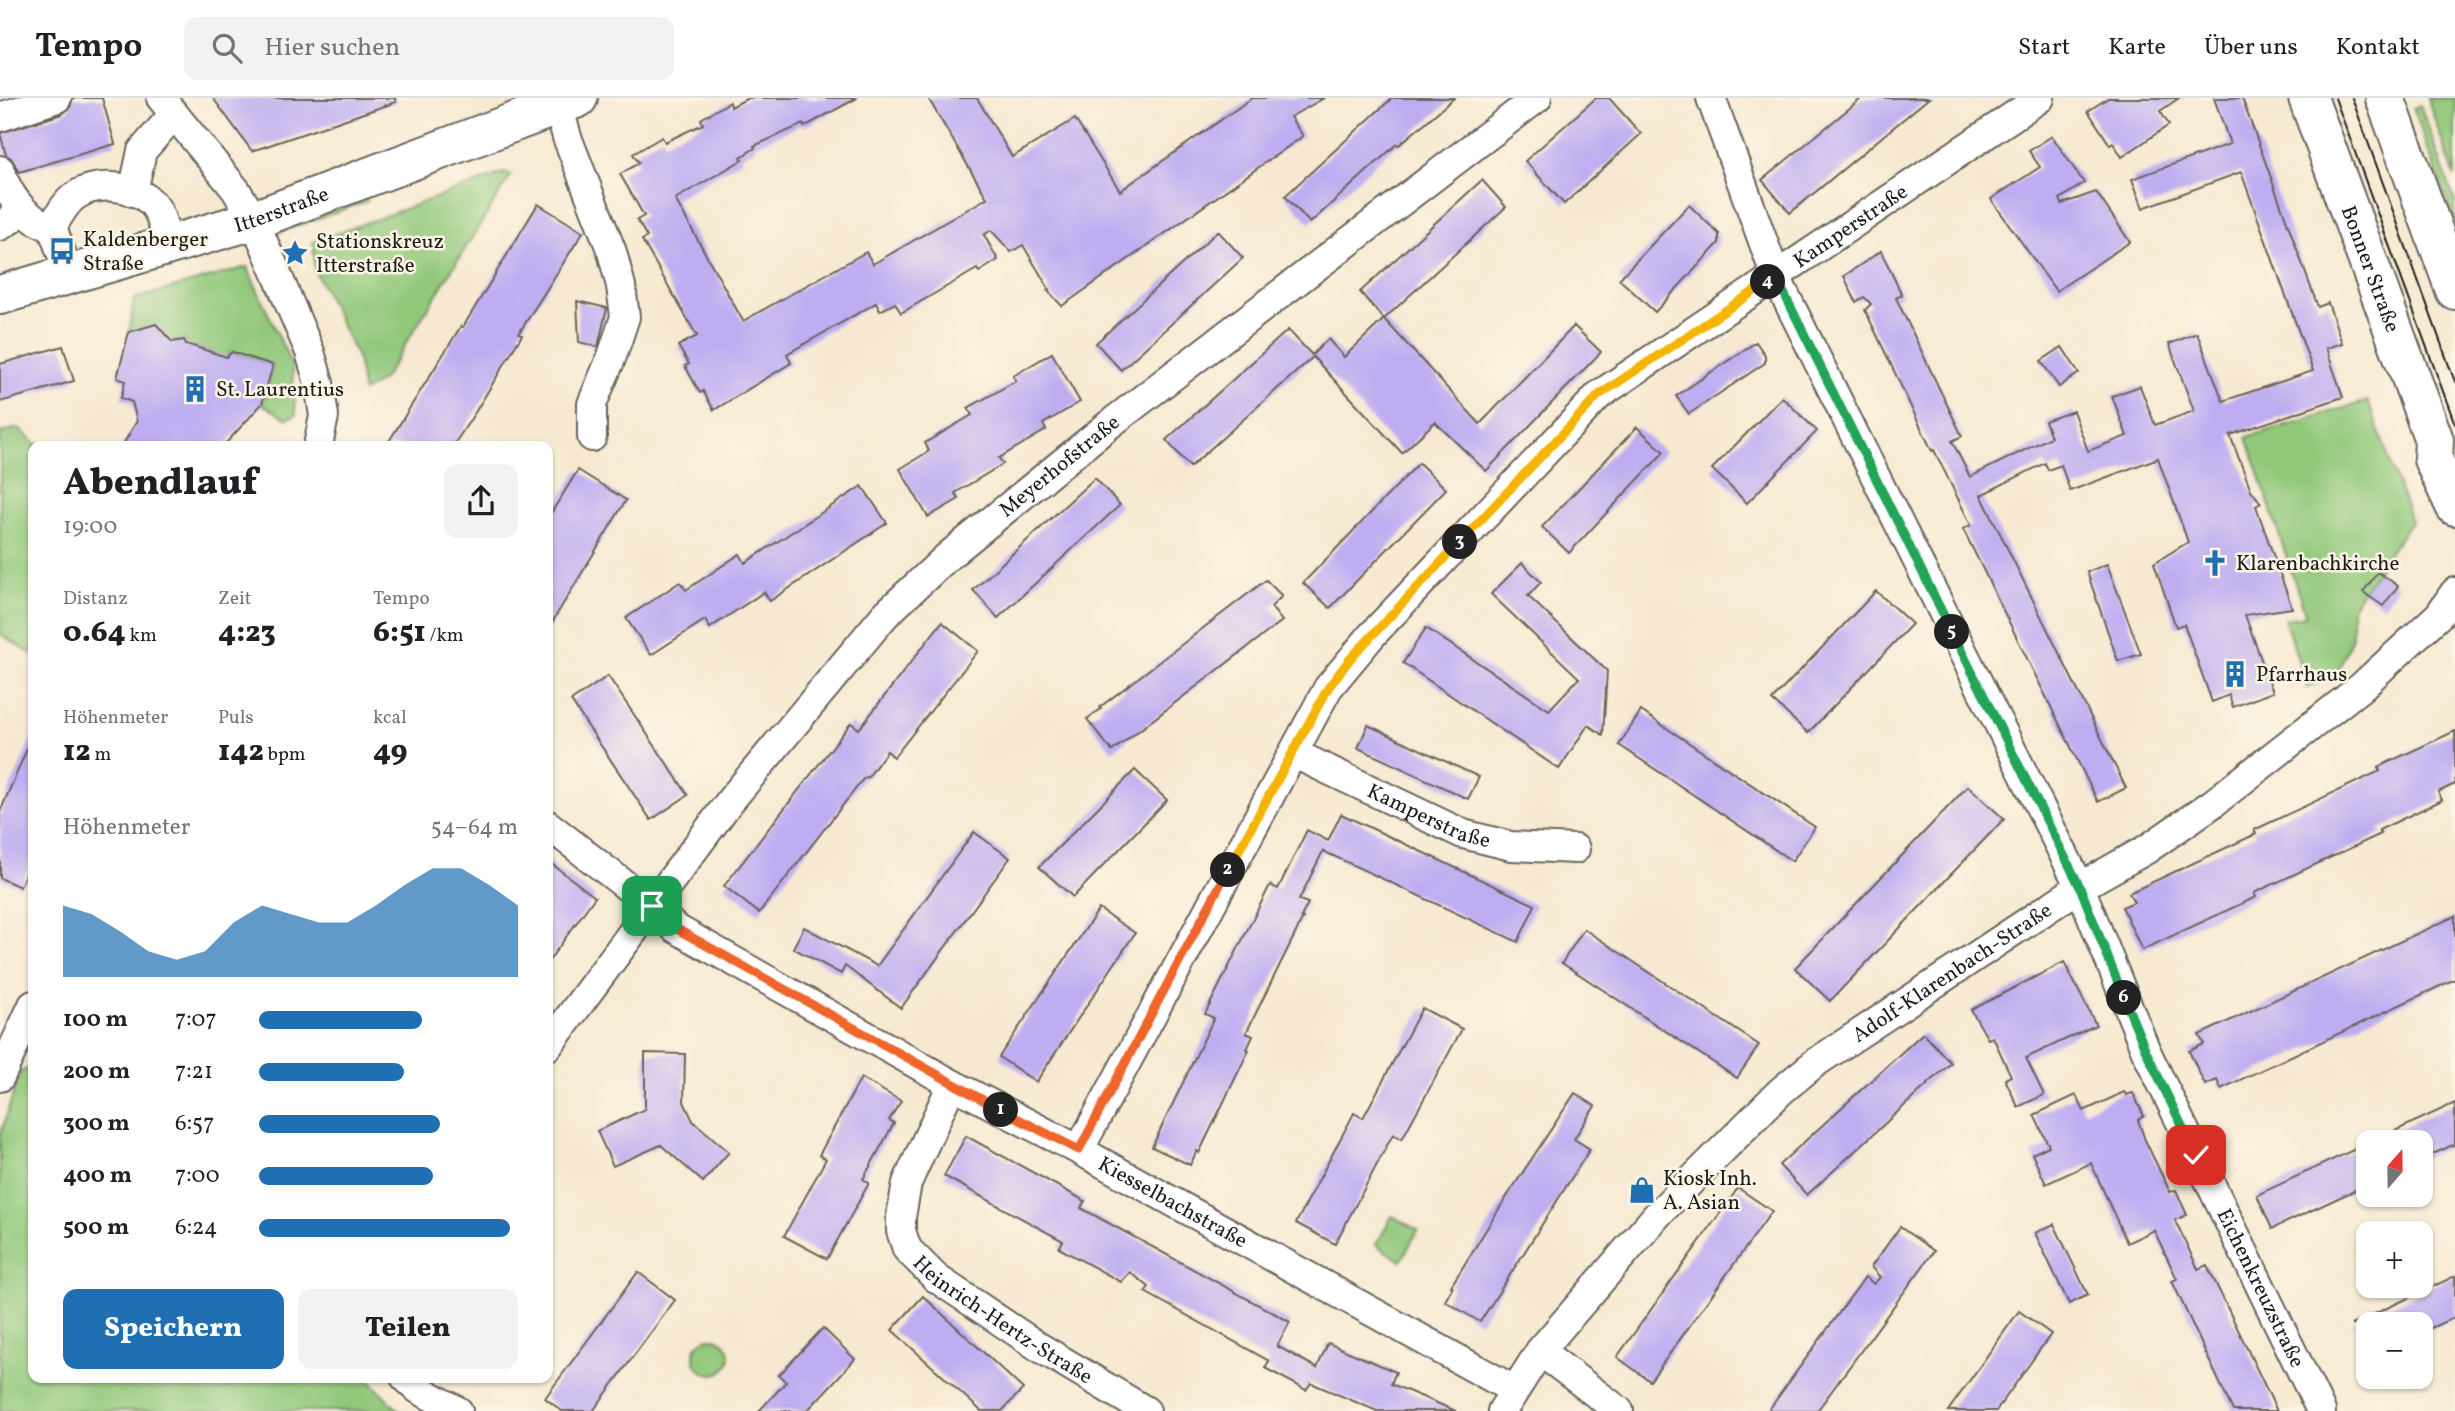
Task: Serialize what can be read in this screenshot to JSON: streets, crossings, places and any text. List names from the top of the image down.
{
  "streets": {
    "main road": ["Itterstraße", "Bonner Straße"],
    "street": [
      "Kamperstraße",
      "Meyerhofstraße",
      "Adolf-Klarenbach-Straße",
      "Kiesselbachstraße",
      "Eichenkreuzstraße",
      "Heinrich-Hertz-Straße"
    ]
  },
  "crossings": [
    ["Kamperstraße", "Kiesselbachstraße"],
    ["Kamperstraße", "Eichenkreuzstraße"],
    ["Meyerhofstraße", "Kiesselbachstraße"],
    ["Adolf-Klarenbach-Straße", "Kiesselbachstraße"],
    ["Adolf-Klarenbach-Straße", "Eichenkreuzstraße"],
    ["Kiesselbachstraße", "Heinrich-Hertz-Straße"]
  ],
  "places": {
    "bus stop": ["Kaldenberger Straße"],
    "place": ["Stationskreuz Itterstraße"],
    "building": ["St. Laurentius", "Pfarrhaus"],
    "church": ["Klarenbachkirche"],
    "shop": ["Kiosk Inh. A. Asian"]
  },
  "north": "top",
  "page": {
    "header": "Tempo",
    "search": "Hier suchen",
    "nav": [
      "Start",
      "Karte",
      "Über uns",
      "Kontakt"
    ],
    "pins": [
      "4",
      "3",
      "5",
      "2",
      "6",
      "1"
    ],
    "heading": ["Abendlauf", "19:00"],
    "stats": [
      ["Distanz", "0.64 km"],
      ["Zeit", "4:23"],
      ["Tempo", "6:51 /km"],
      ["Höhenmeter", "12 m"],
      ["Puls", "142 bpm"],
      ["kcal", "49"]
    ],
    "chart": ["Höhenmeter", "54–64 m"],
    "list": [
      {
        "name": "100 m",
        "note": "7:07"
      },
      {
        "name": "200 m",
        "note": "7:21"
      },
      {
        "name": "300 m",
        "note": "6:57"
      },
      {
        "name": "400 m",
        "note": "7:00"
      },
      {
        "name": "500 m",
        "note": "6:24"
      }
    ],
    "map_buttons": ["+", "−"],
    "buttons": ["Speichern", "Teilen"]
  }
}
